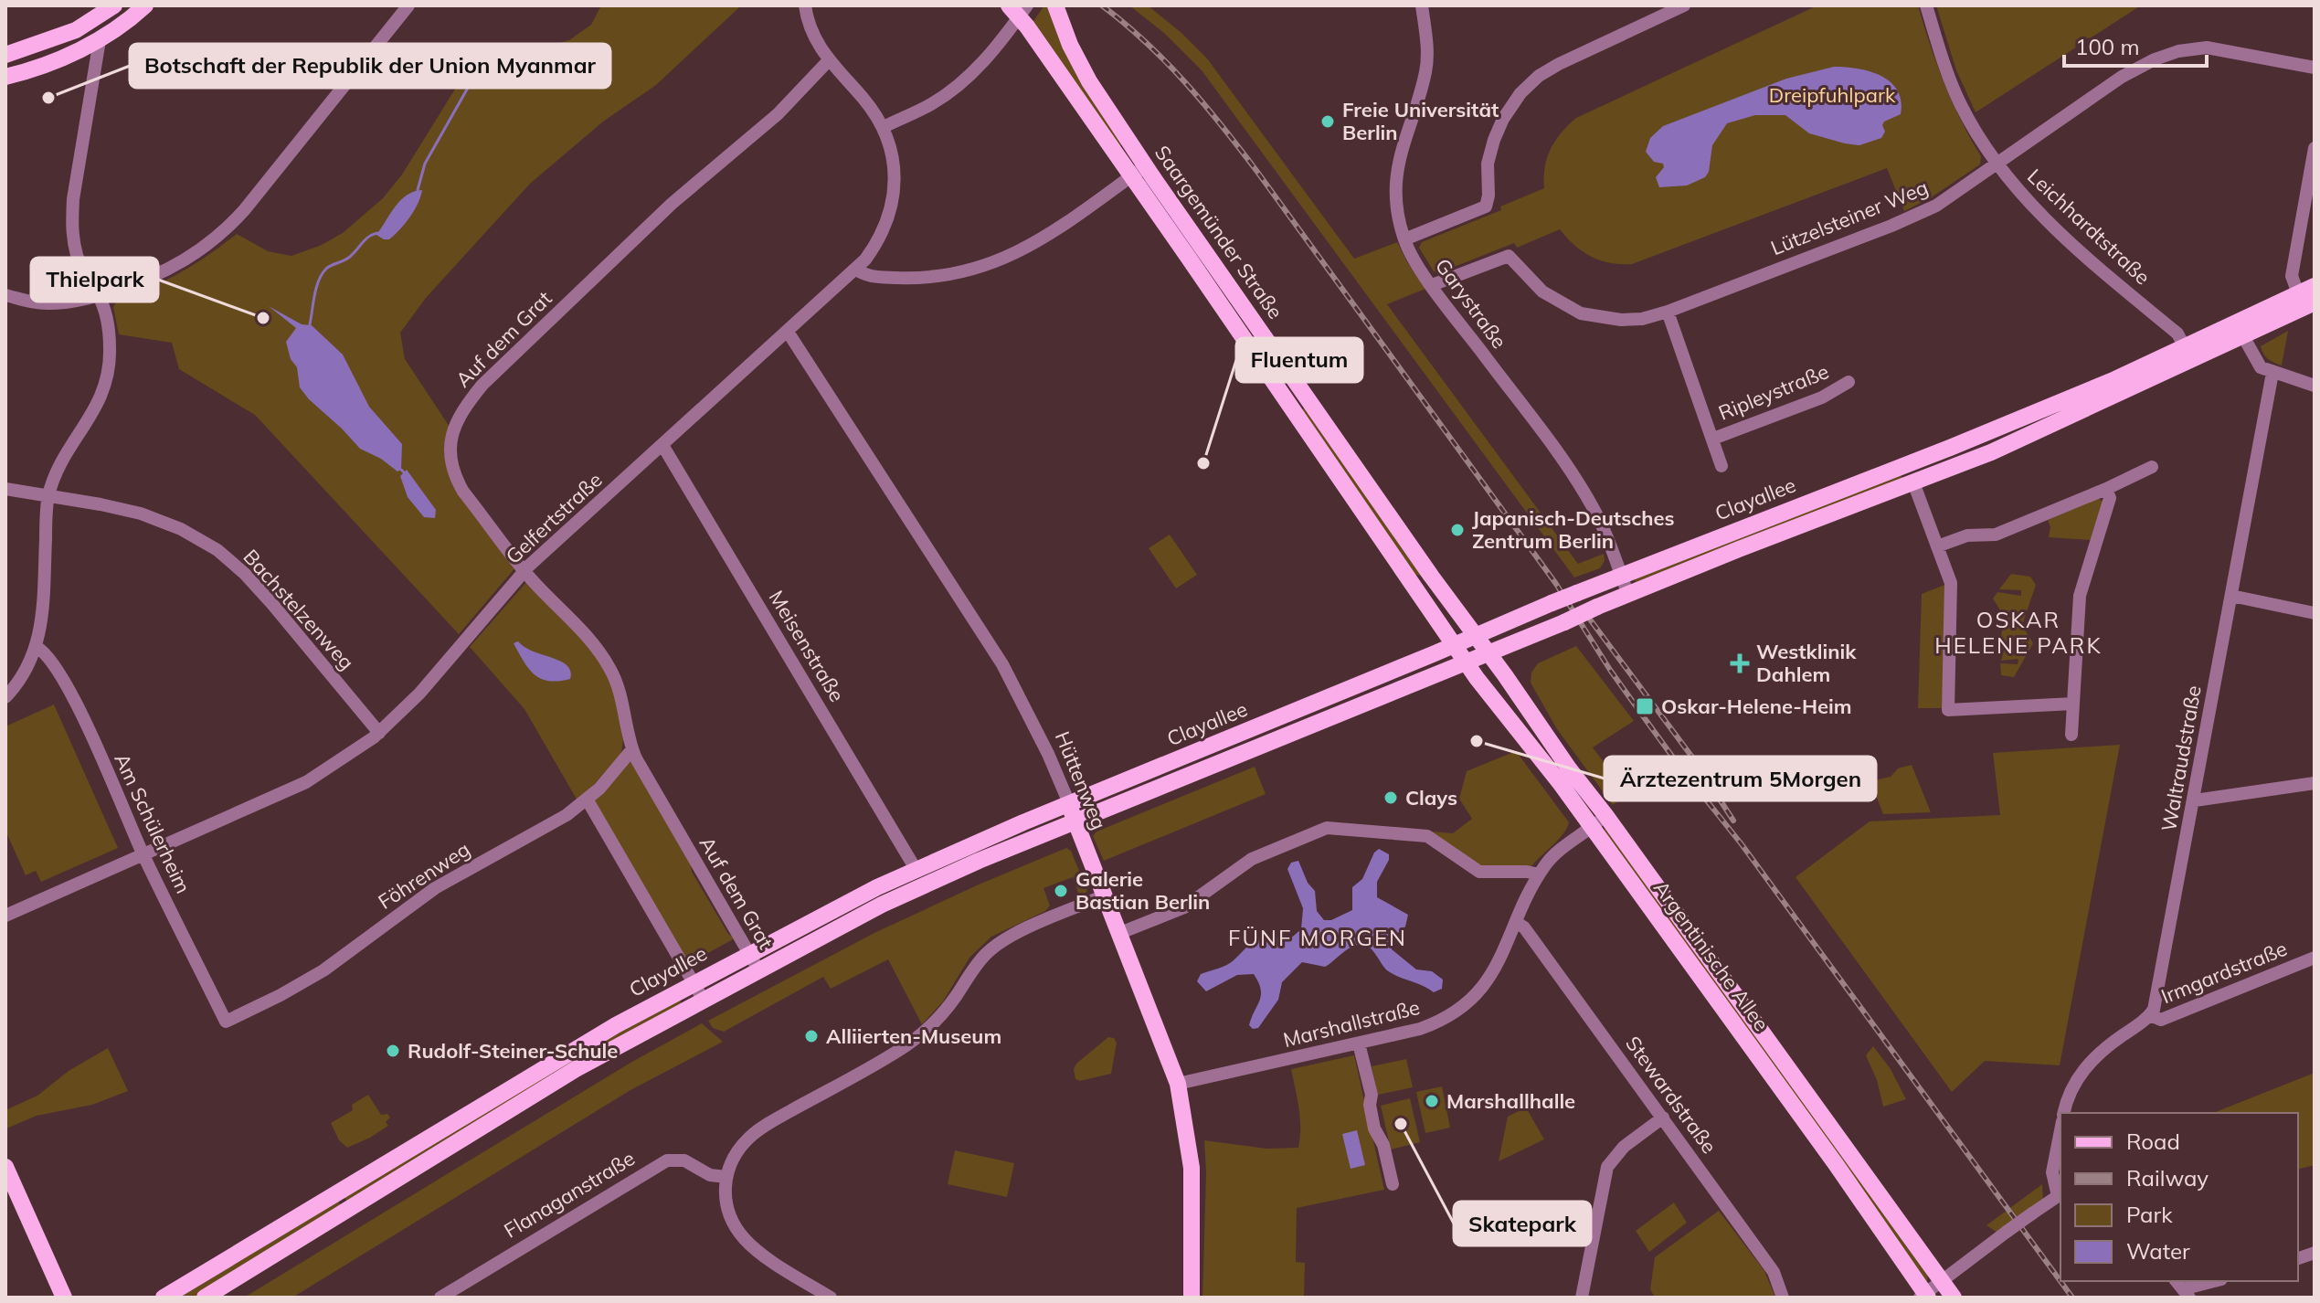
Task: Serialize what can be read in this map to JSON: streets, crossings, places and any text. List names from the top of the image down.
{
  "streets": {
    "main road": [
      "Saargemünder Straße",
      "Clayallee",
      "Hüttenweg",
      "Argentinische Allee"
    ],
    "street": [
      "Lützelsteiner Weg",
      "Leichhardtstraße",
      "Garystraße",
      "Auf dem Grat",
      "Ripleystraße",
      "Gelfertstraße",
      "Bachstelzenweg",
      "Meisenstraße",
      "Waltraudstraße",
      "Am Schülerheim",
      "Föhrenweg",
      "Irmgardstraße",
      "Marshallstraße",
      "Stewardstraße",
      "Flanaganstraße"
    ]
  },
  "crossings": [
    ["Lützelsteiner Weg", "Leichhardtstraße"],
    ["Lützelsteiner Weg", "Garystraße"],
    ["Lützelsteiner Weg", "Ripleystraße"],
    ["Leichhardtstraße", "Clayallee"],
    ["Saargemünder Straße", "Clayallee"],
    ["Saargemünder Straße", "Argentinische Allee"],
    ["Garystraße", "Clayallee"],
    ["Auf dem Grat", "Clayallee"],
    ["Auf dem Grat", "Gelfertstraße"],
    ["Auf dem Grat", "Föhrenweg"],
    ["Clayallee", "Meisenstraße"],
    ["Clayallee", "Hüttenweg"],
    ["Clayallee", "Argentinische Allee"],
    ["Gelfertstraße", "Bachstelzenweg"],
    ["Gelfertstraße", "Meisenstraße"],
    ["Gelfertstraße", "Hüttenweg"],
    ["Gelfertstraße", "Am Schülerheim"],
    ["Waltraudstraße", "Irmgardstraße"],
    ["Hüttenweg", "Marshallstraße"],
    ["Am Schülerheim", "Föhrenweg"],
    ["Argentinische Allee", "Marshallstraße"],
    ["Marshallstraße", "Stewardstraße"]
  ],
  "districts": ["OSKAR HELENE PARK", "FÜNF MORGEN"],
  "parks": ["Dreipfuhlpark"],
  "places": {
    "other": [
      "Botschaft der Republik der Union Myanmar",
      "Freie Universität Berlin",
      "Thielpark",
      "Fluentum",
      "Japanisch-Deutsches Zentrum Berlin",
      "Ärztezentrum 5Morgen",
      "Clays",
      "Galerie Bastian Berlin",
      "Alliierten-Museum",
      "Rudolf-Steiner-Schule",
      "Marshallhalle",
      "Skatepark"
    ],
    "health": ["Westklinik Dahlem"],
    "transit": ["Oskar-Helene-Heim"]
  },
  "legend": [
    "Road",
    "Railway",
    "Park",
    "Water"
  ],
  "scale_bar": "100 m"
}
